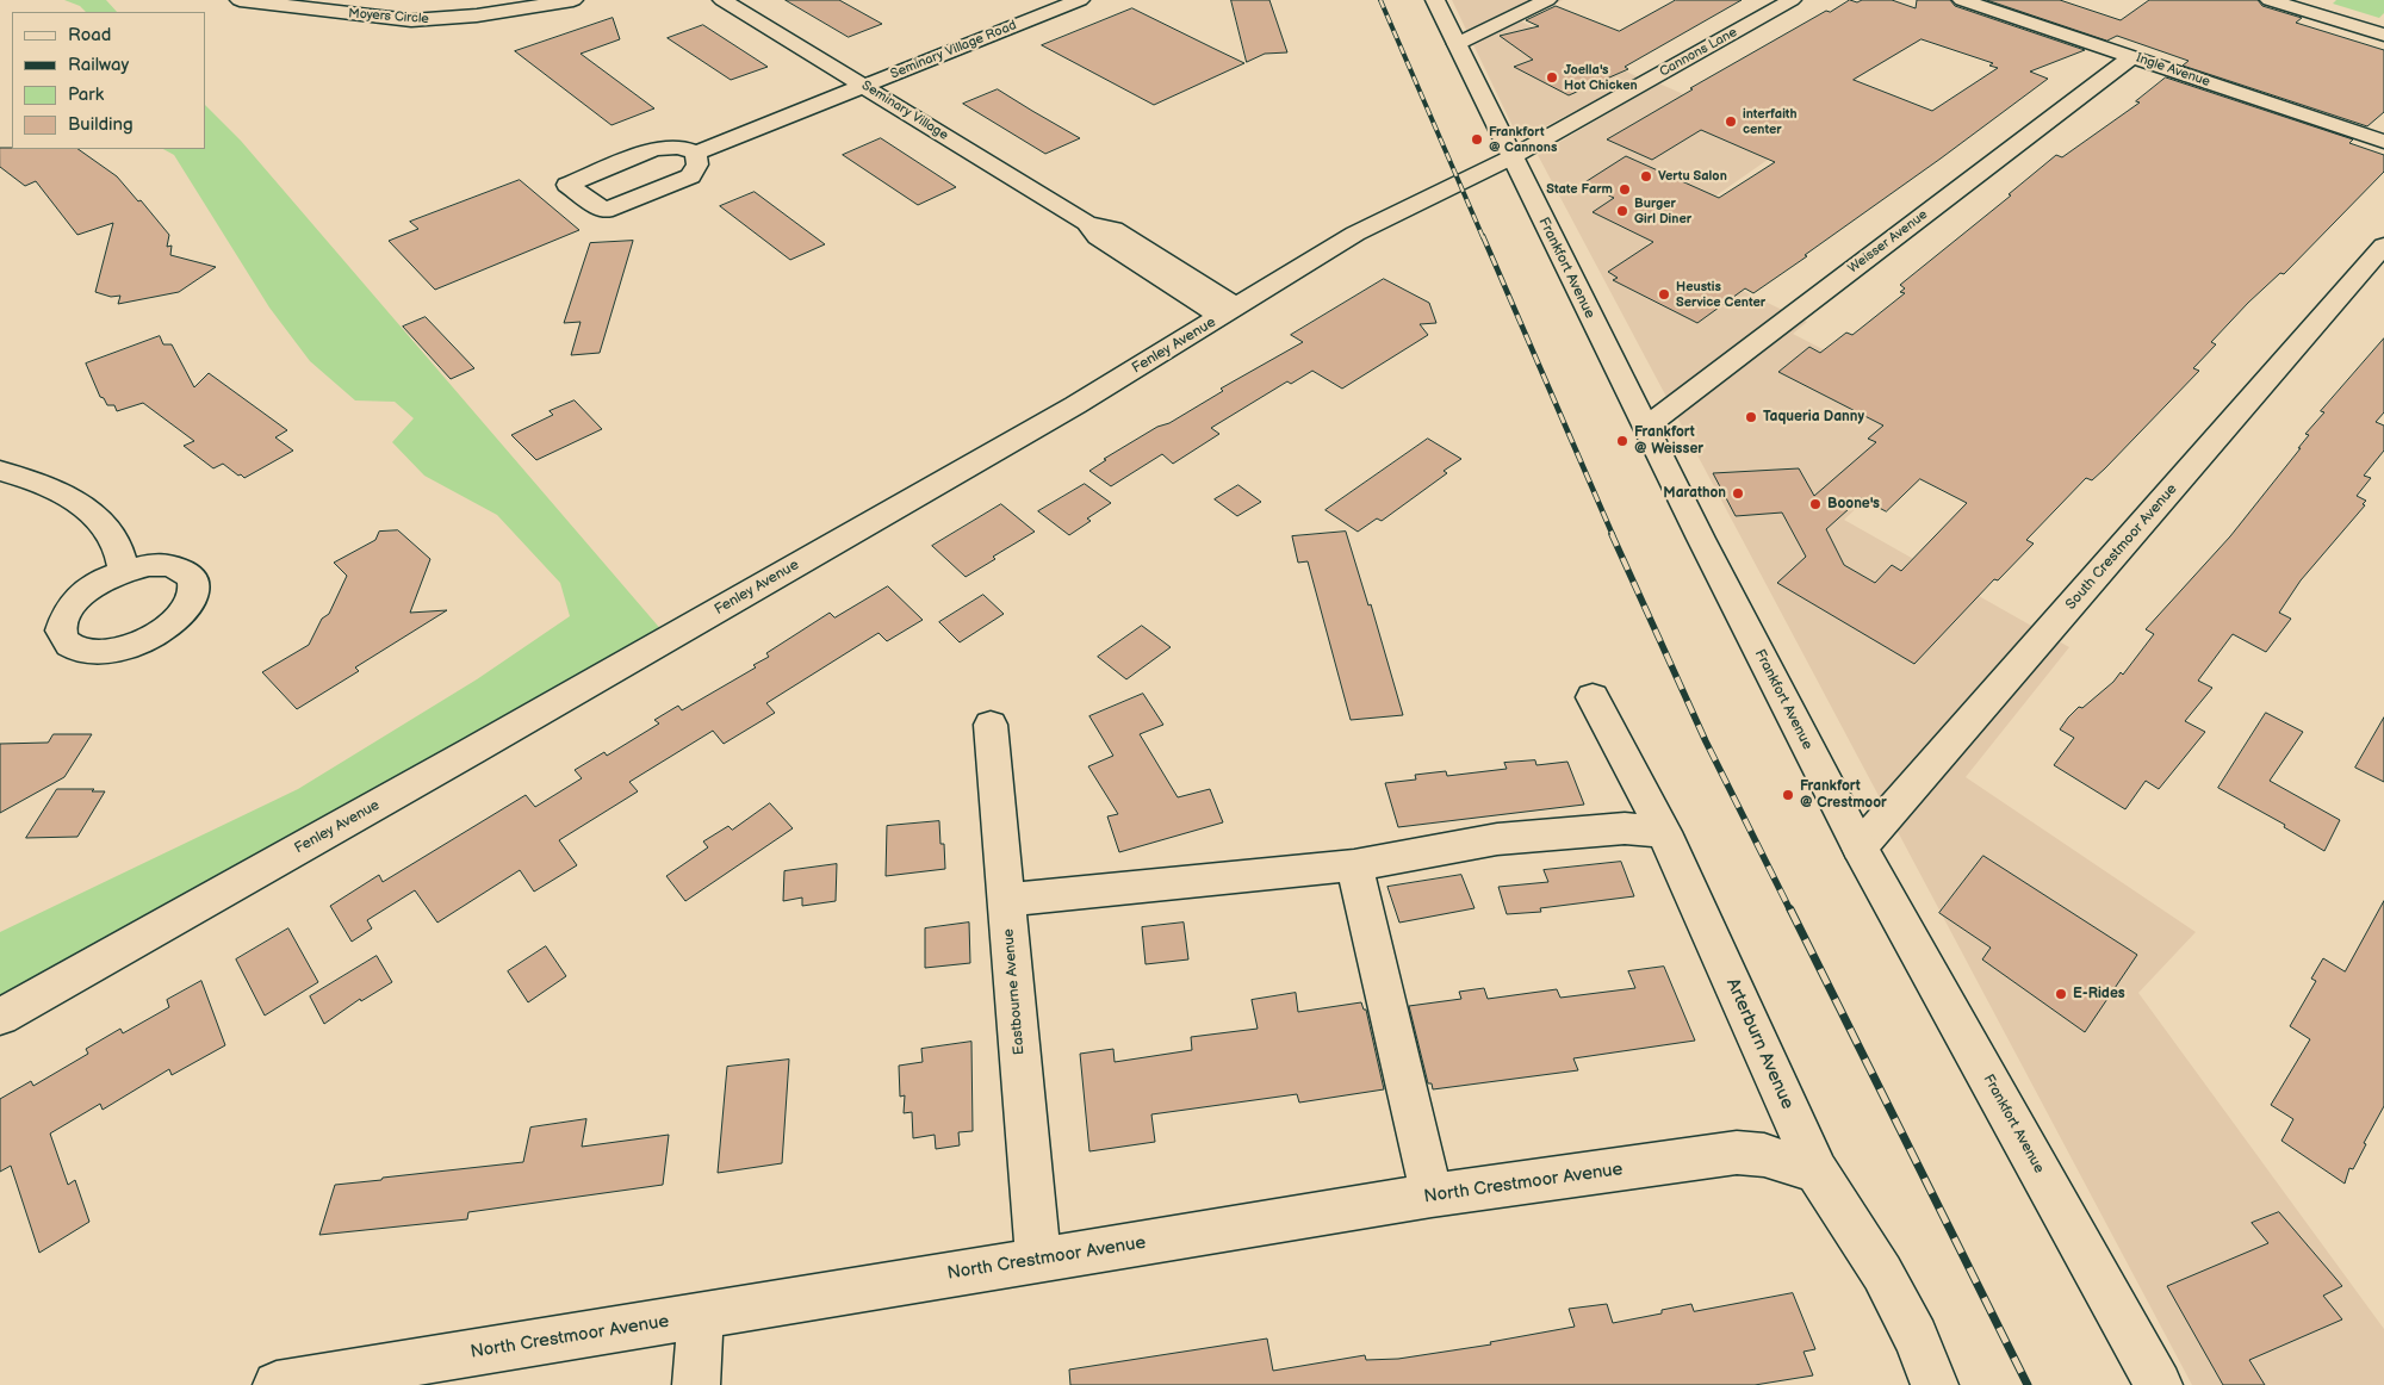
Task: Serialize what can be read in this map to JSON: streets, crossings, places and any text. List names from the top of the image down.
{
  "streets": {
    "street": [
      "Moyers Circle",
      "Seminary Village Road",
      "Cannons Lane",
      "Ingle Avenue",
      "Seminary Village",
      "Weisser Avenue",
      "Frankfort Avenue",
      "Fenley Avenue",
      "South Crestmoor Avenue",
      "Eastbourne Avenue",
      "Arterburn Avenue",
      "North Crestmoor Avenue"
    ]
  },
  "crossings": [
    ["Seminary Village Road", "Seminary Village"],
    ["Cannons Lane", "Frankfort Avenue"],
    ["Cannons Lane", "Fenley Avenue"],
    ["Ingle Avenue", "Weisser Avenue"],
    ["Seminary Village", "Fenley Avenue"],
    ["Weisser Avenue", "Frankfort Avenue"],
    ["Frankfort Avenue", "Fenley Avenue"],
    ["Frankfort Avenue", "South Crestmoor Avenue"],
    ["Eastbourne Avenue", "North Crestmoor Avenue"],
    ["Arterburn Avenue", "North Crestmoor Avenue"]
  ],
  "places": [
    "Joella's Hot Chicken",
    "interfaith center",
    "Frankfort @ Cannons",
    "Vertu Salon",
    "State Farm",
    "Burger Girl Diner",
    "Heustis Service Center",
    "Taqueria Danny",
    "Frankfort @ Weisser",
    "Marathon",
    "Boone's",
    "Frankfort @ Crestmoor",
    "E-Rides"
  ],
  "legend": [
    "Road",
    "Railway",
    "Park",
    "Building"
  ]
}
